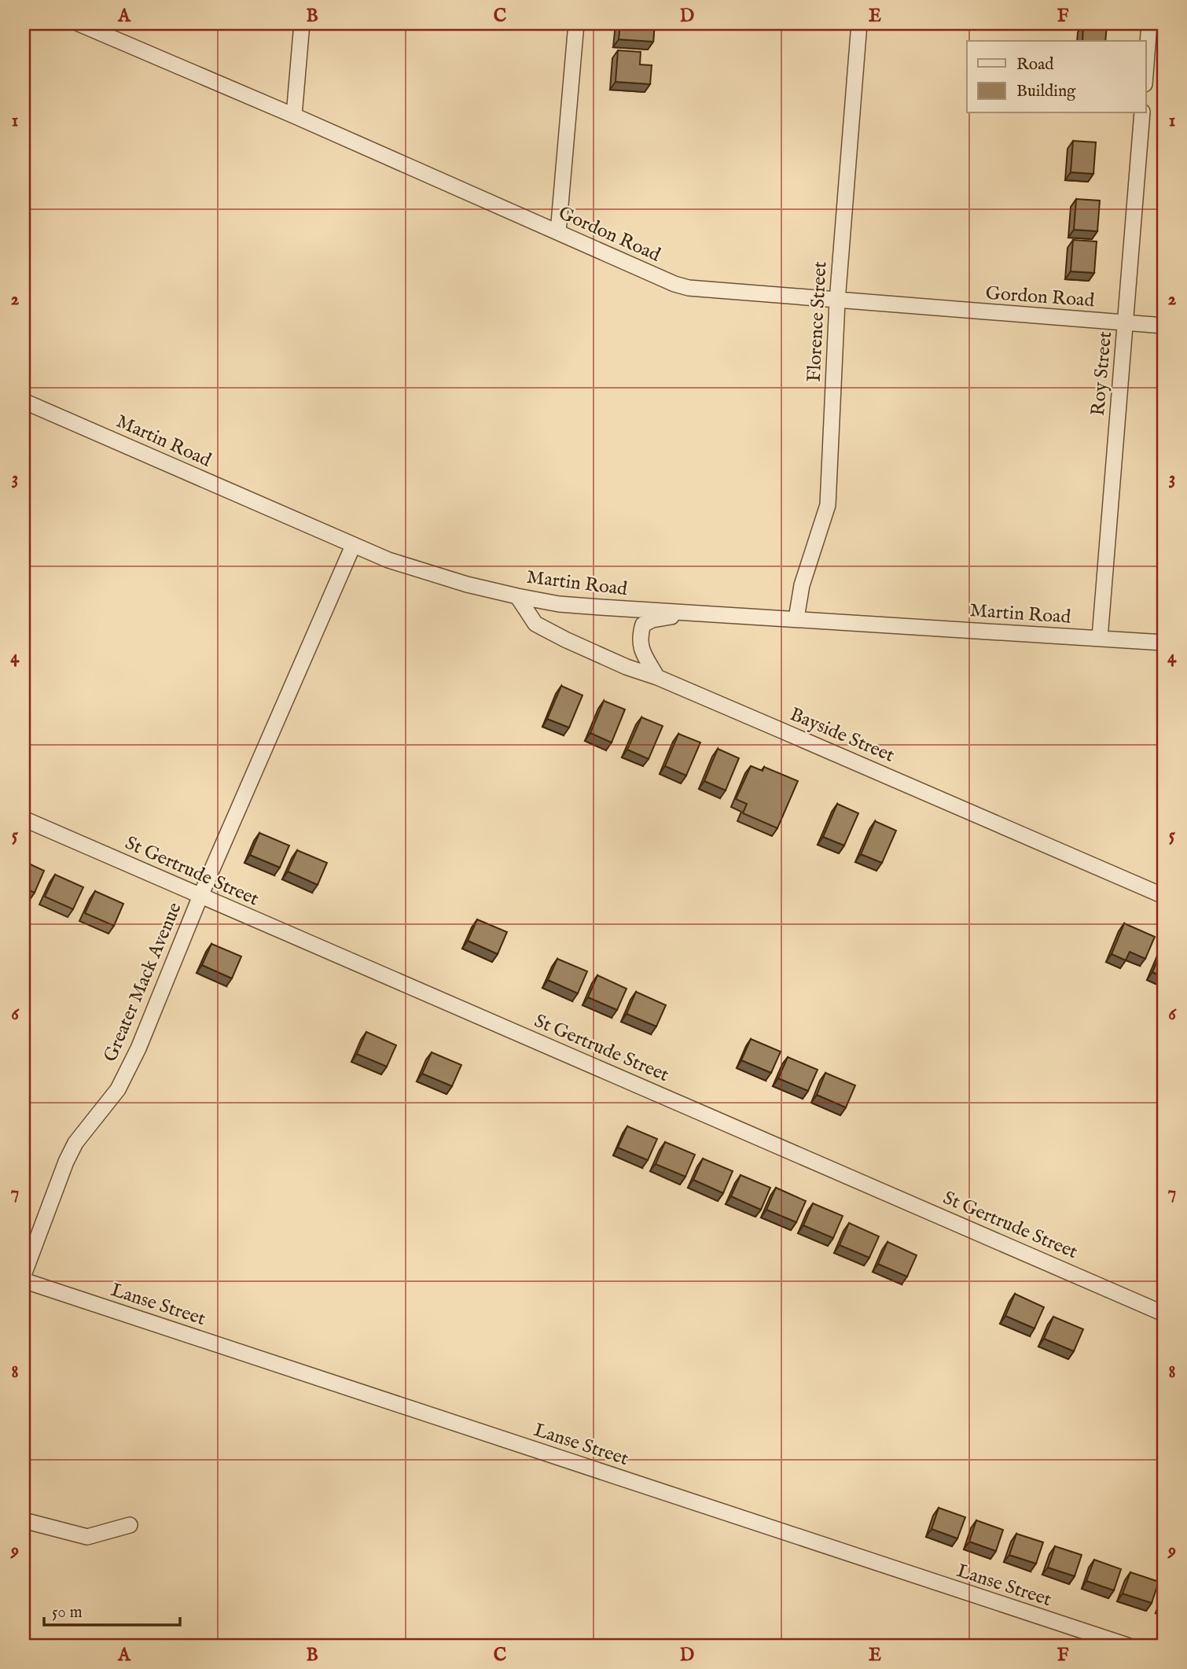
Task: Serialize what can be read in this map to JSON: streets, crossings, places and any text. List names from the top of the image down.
{
  "streets": {
    "street": [
      "Gordon Road",
      "Florence Street",
      "Roy Street",
      "Martin Road",
      "Bayside Street",
      "St Gertrude Street",
      "Greater Mack Avenue",
      "Lanse Street"
    ]
  },
  "crossings": [
    ["Gordon Road", "Florence Street"],
    ["Gordon Road", "Roy Street"],
    ["Florence Street", "Martin Road"],
    ["Roy Street", "Martin Road"],
    ["Martin Road", "Bayside Street"],
    ["Martin Road", "Greater Mack Avenue"],
    ["St Gertrude Street", "Greater Mack Avenue"]
  ],
  "legend": ["Road", "Building"],
  "scale_bar": "50 m",
  "grid": {
    "columns": [
      "A",
      "B",
      "C",
      "D",
      "E",
      "F"
    ],
    "rows": [
      "1",
      "2",
      "3",
      "4",
      "5",
      "6",
      "7",
      "8",
      "9"
    ]
  }
}
